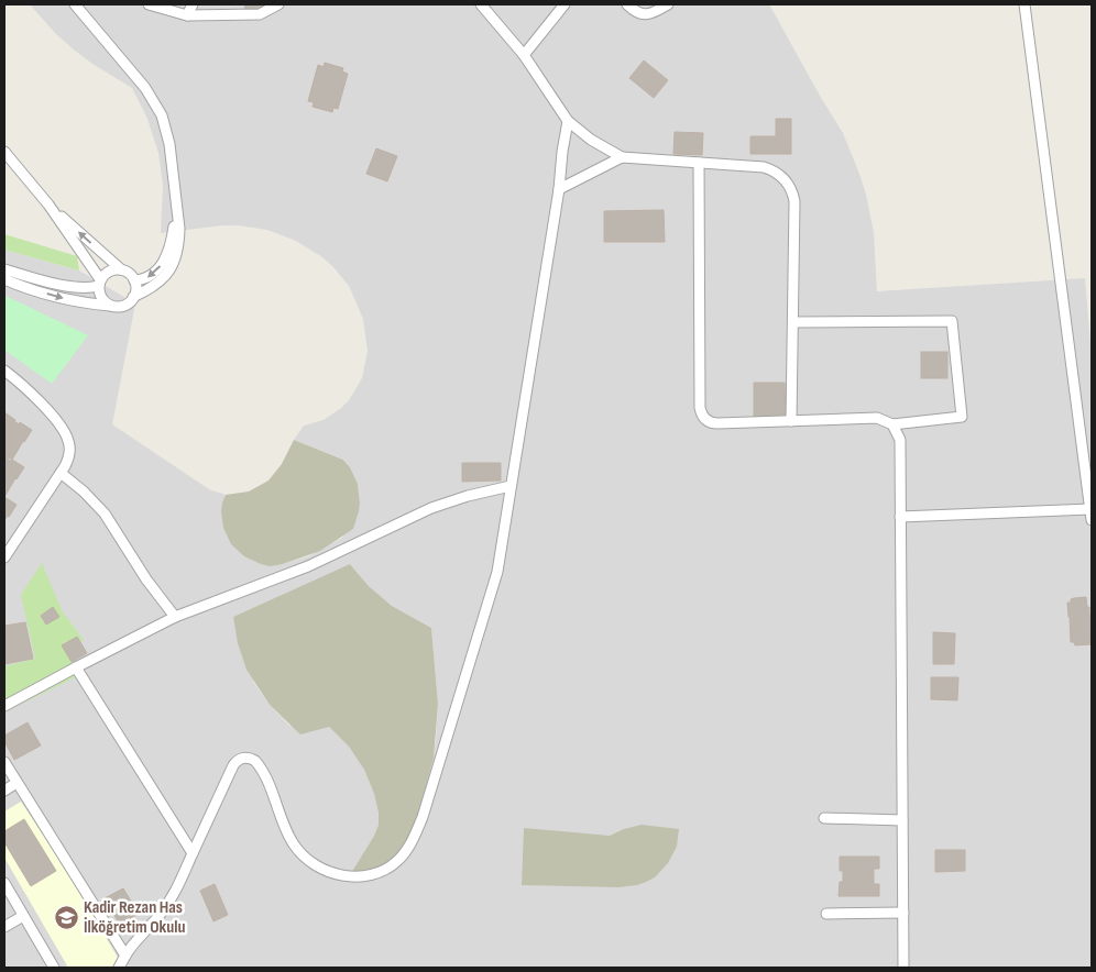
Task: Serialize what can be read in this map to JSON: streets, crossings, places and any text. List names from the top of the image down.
{
  "places": {
    "school or university": ["Kadir Rezan Has İlköğretim Okulu"]
  }
}
